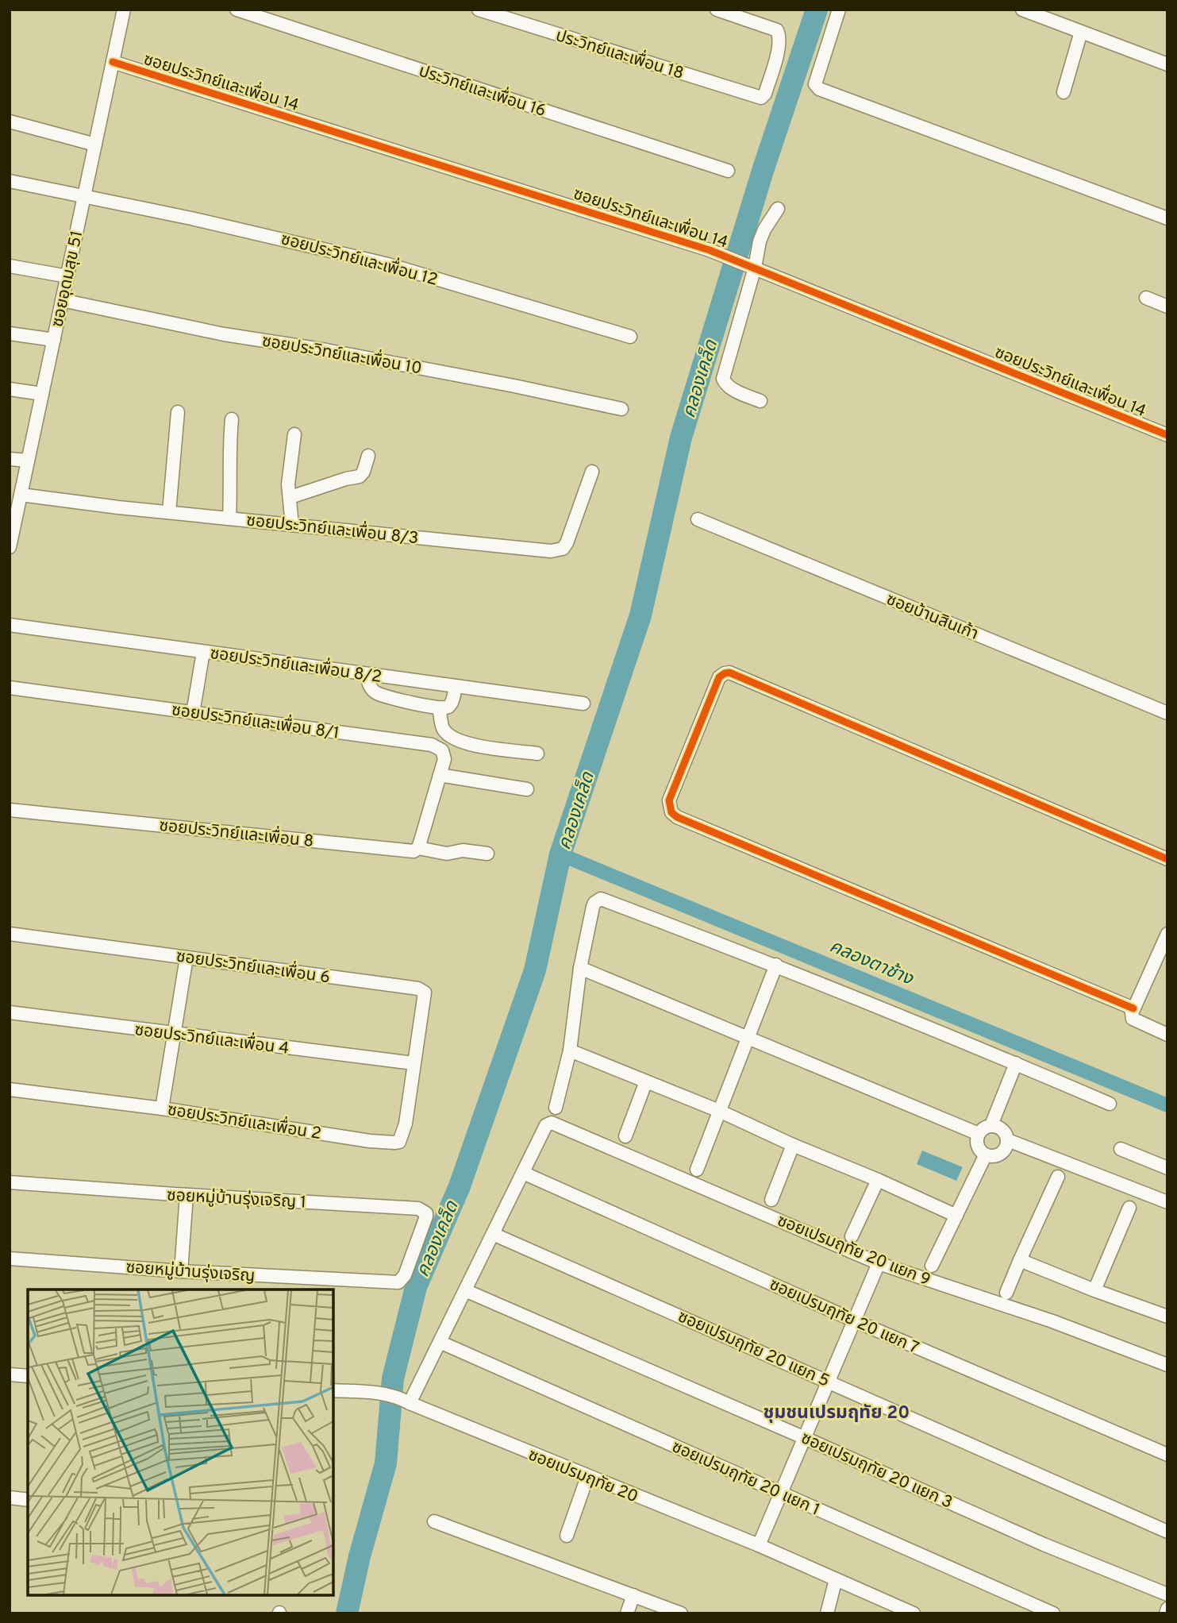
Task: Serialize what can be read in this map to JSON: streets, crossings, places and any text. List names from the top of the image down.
{
  "streets": {
    "street": [
      "ประวิทย์และเพื่อน 18",
      "ซอยประวิทย์และเพื่อน 14",
      "ประวิทย์และเพื่อน 16",
      "ซอยประวิทย์และเพื่อน 12",
      "ซอยอุดมสุข 51",
      "ซอยประวิทย์และเพื่อน 10",
      "ซอยประวิทย์และเพื่อน 8/3",
      "ซอยบ้านสินเก้า",
      "ซอยประวิทย์และเพื่อน 8/2",
      "ซอยประวิทย์และเพื่อน 8/1",
      "ซอยประวิทย์และเพื่อน 8",
      "ซอยประวิทย์และเพื่อน 6",
      "ซอยประวิทย์และเพื่อน 4",
      "ซอยประวิทย์และเพื่อน 2",
      "ซอยหมู่บ้านรุ่งเจริญ 1",
      "ซอยเปรมฤทัย 20 แยก 9",
      "ซอยหมู่บ้านรุ่งเจริญ",
      "ซอยเปรมฤทัย 20 แยก 7",
      "ซอยเปรมฤทัย 20 แยก 5",
      "ซอยเปรมฤทัย 20 แยก 3",
      "ซอยเปรมฤทัย 20",
      "ซอยเปรมฤทัย 20 แยก 1"
    ]
  },
  "crossings": [
    ["ซอยประวิทย์และเพื่อน 14", "ซอยอุดมสุข 51"],
    ["ซอยประวิทย์และเพื่อน 12", "ซอยอุดมสุข 51"],
    ["ซอยอุดมสุข 51", "ซอยประวิทย์และเพื่อน 10"],
    ["ซอยอุดมสุข 51", "ซอยประวิทย์และเพื่อน 8/3"],
    ["ซอยประวิทย์และเพื่อน 8/1", "ซอยประวิทย์และเพื่อน 8"],
    ["ซอยประวิทย์และเพื่อน 6", "ซอยประวิทย์และเพื่อน 4"],
    ["ซอยประวิทย์และเพื่อน 6", "ซอยประวิทย์และเพื่อน 2"],
    ["ซอยประวิทย์และเพื่อน 4", "ซอยประวิทย์และเพื่อน 2"],
    ["ซอยหมู่บ้านรุ่งเจริญ 1", "ซอยหมู่บ้านรุ่งเจริญ"],
    ["ซอยเปรมฤทัย 20 แยก 9", "ซอยเปรมฤทัย 20 แยก 7"]
  ],
  "districts": ["ชุมชนเปรมฤทัย 20"],
  "water": ["คลองเคล็ด", "คลองตาช้าง"]
}
